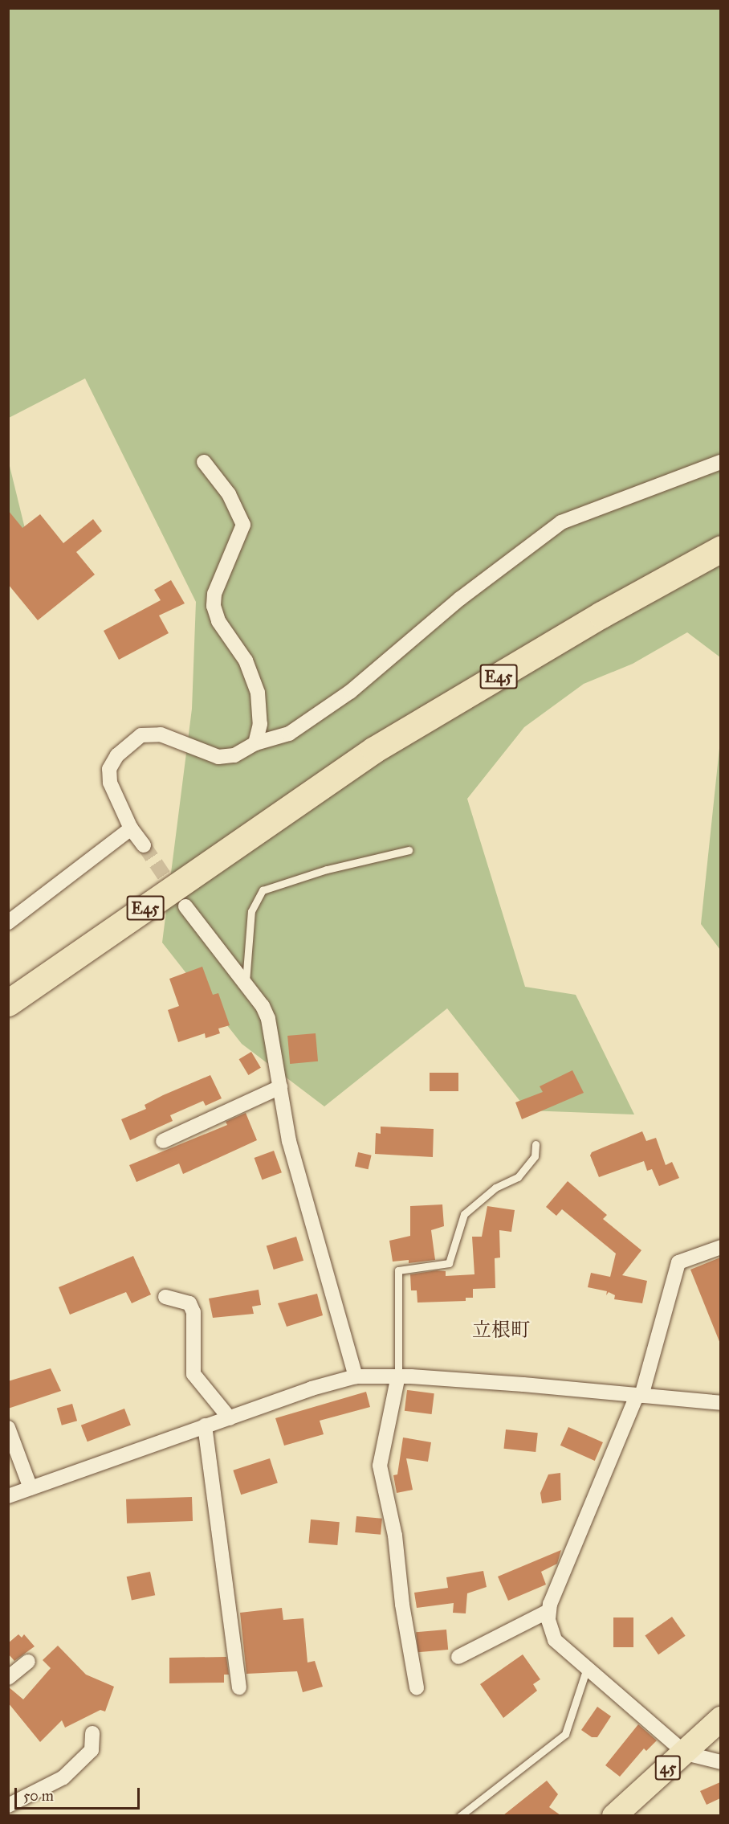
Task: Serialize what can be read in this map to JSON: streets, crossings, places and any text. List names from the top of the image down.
{
  "streets": {
    "highway": ["E45", "45"]
  },
  "districts": ["立根町"],
  "scale_bar": "50 m"
}
